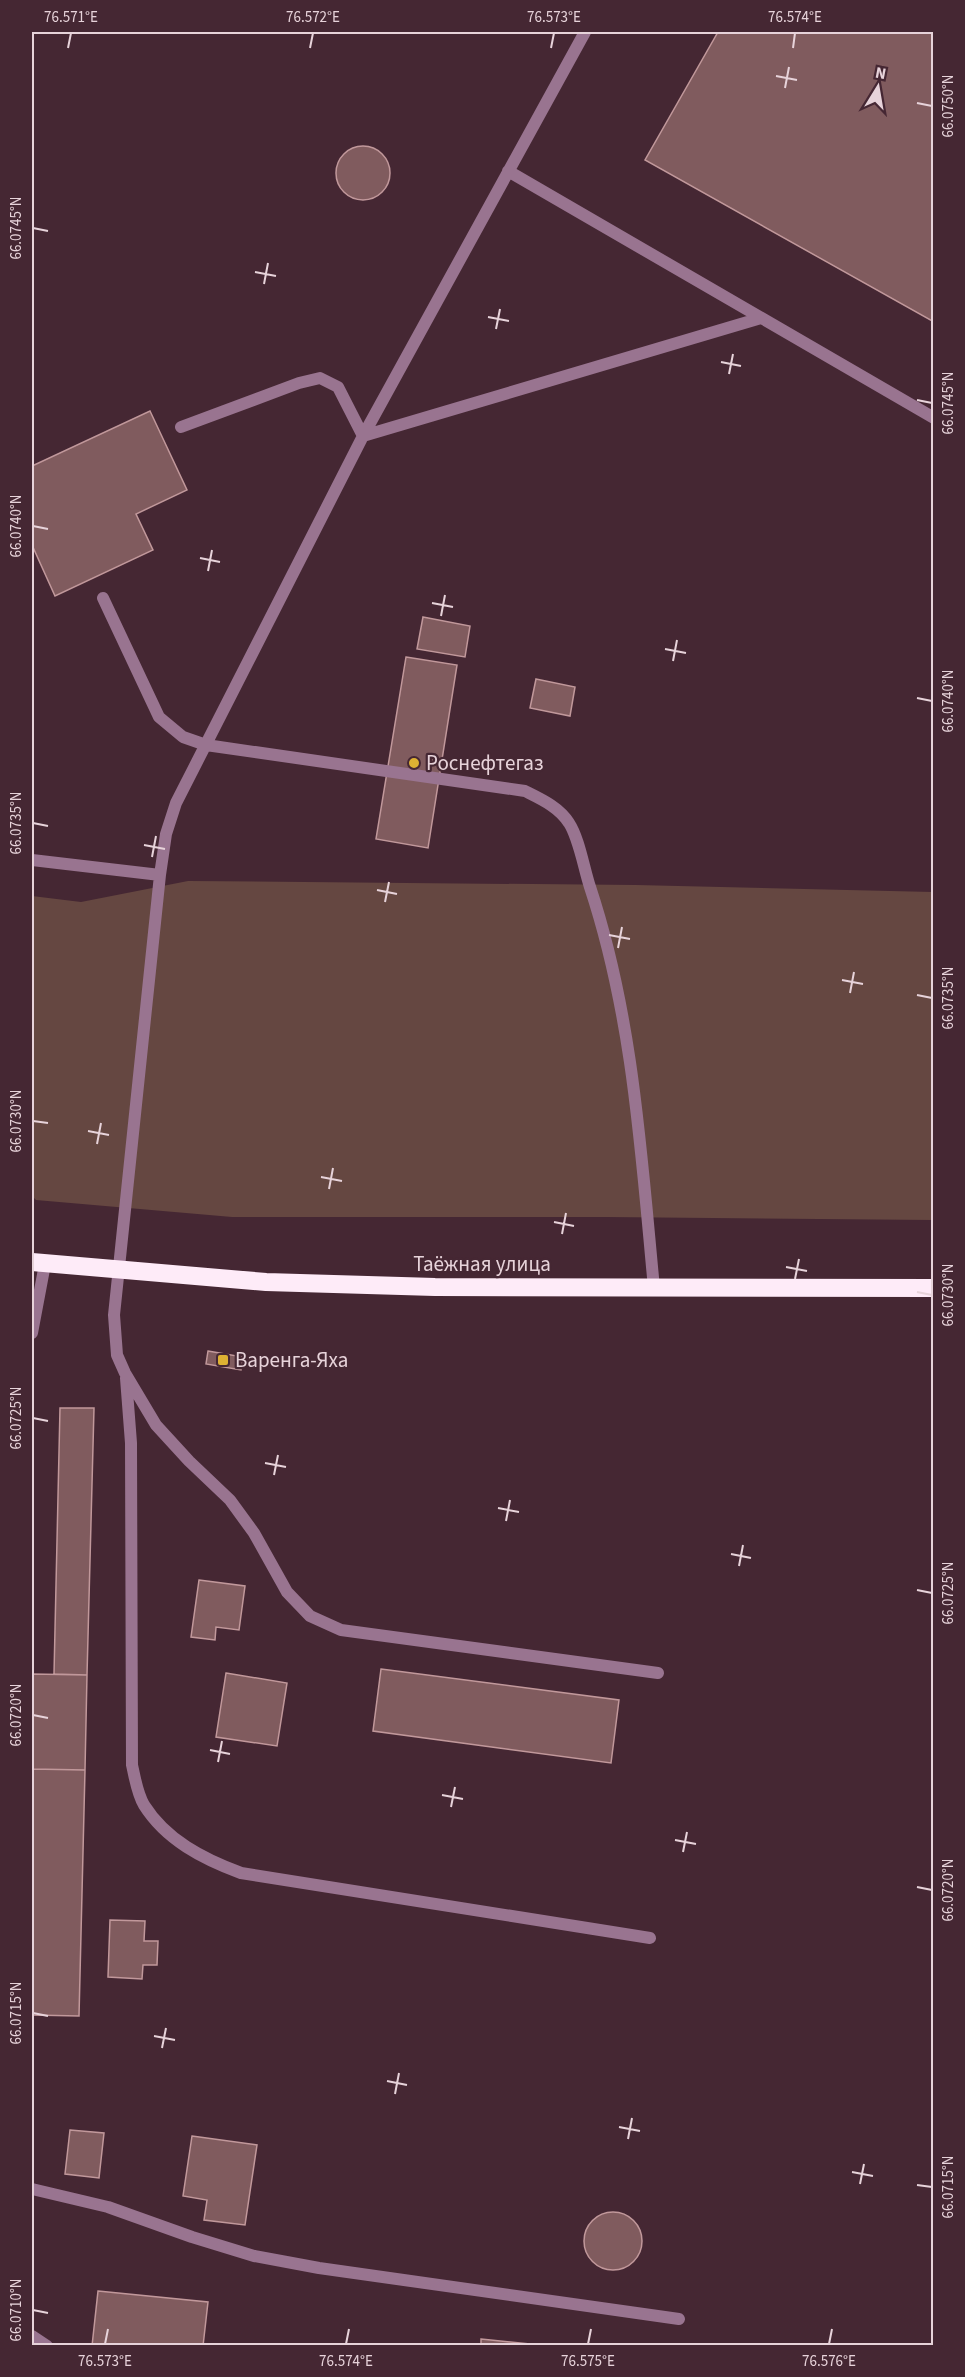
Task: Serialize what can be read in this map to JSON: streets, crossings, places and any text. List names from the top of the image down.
{
  "streets": {
    "highway": ["Таёжная улица"]
  },
  "places": {
    "other": ["Роснефтегаз"],
    "transit": ["Варенга-Яха"]
  },
  "north": "top",
  "coordinates": [
    "76.571°E",
    "76.572°E",
    "76.573°E",
    "76.574°E",
    "66.0750°N",
    "66.0745°N",
    "66.0740°N",
    "66.0735°N",
    "66.0730°N",
    "66.0725°N",
    "66.0720°N",
    "66.0715°N",
    "66.0710°N",
    "76.575°E",
    "76.576°E"
  ]
}
